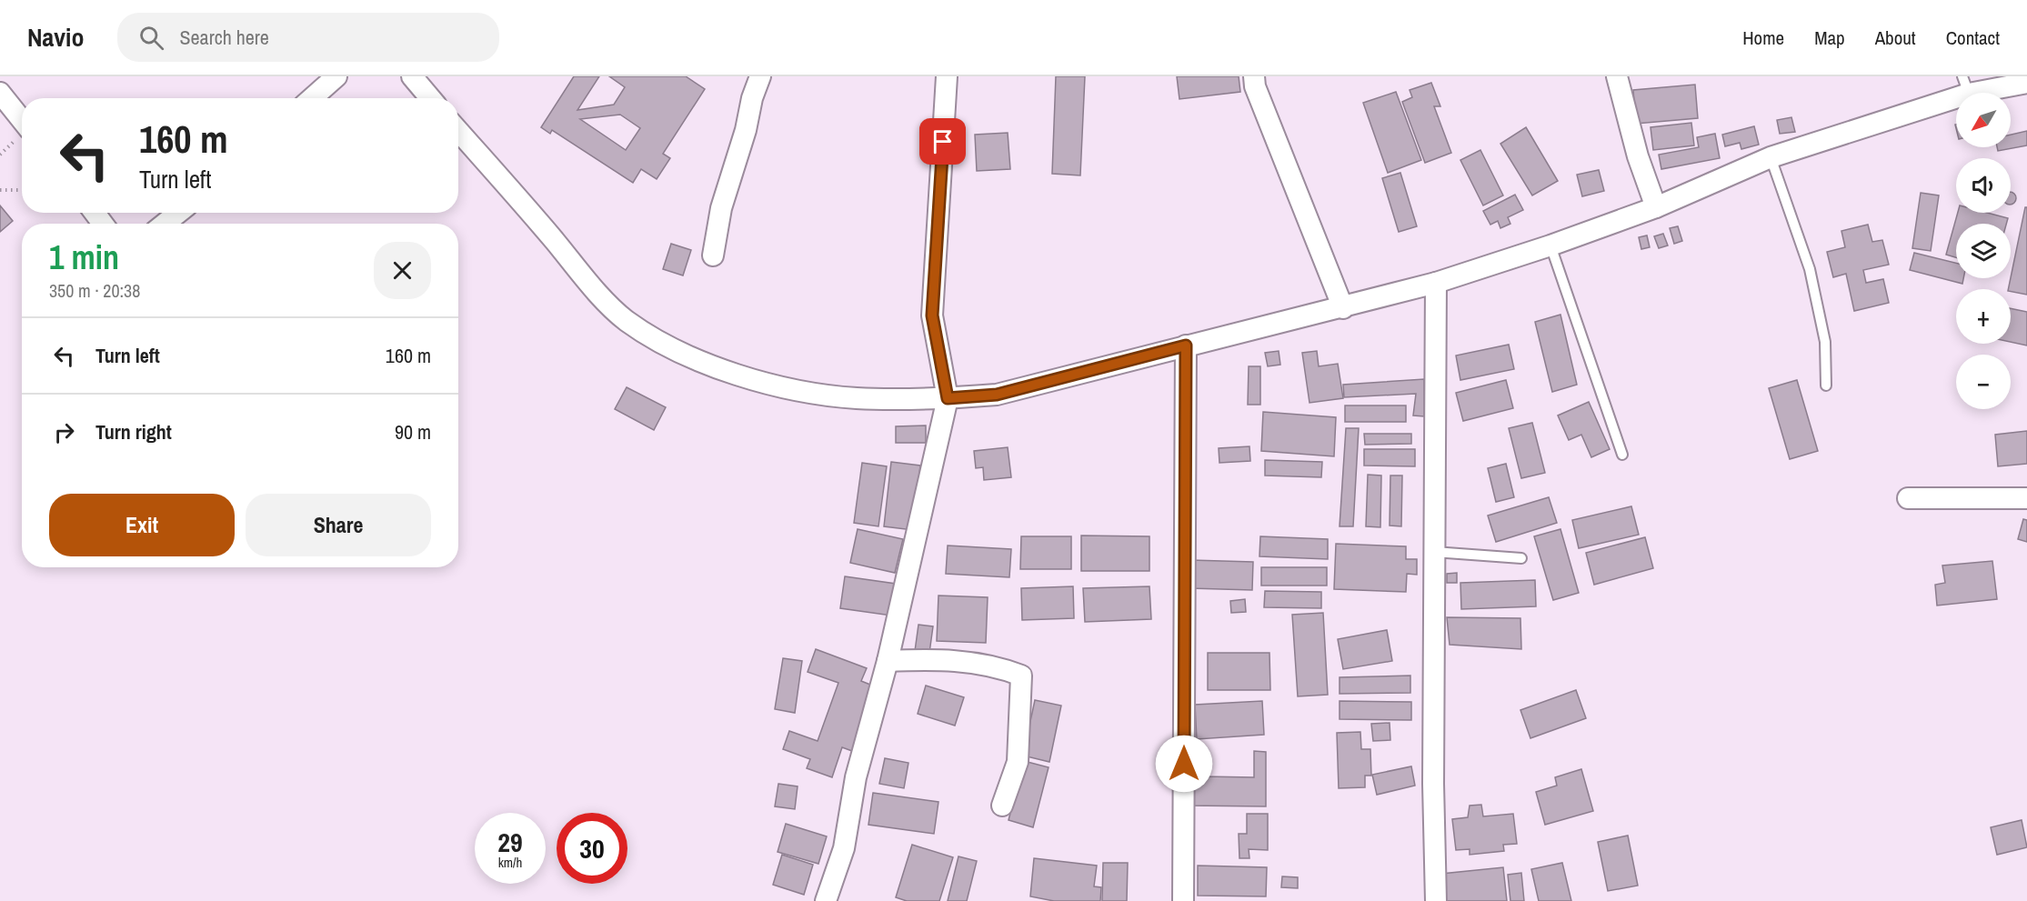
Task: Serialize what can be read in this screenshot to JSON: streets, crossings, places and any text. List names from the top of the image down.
{
  "north": "bottom left",
  "page": {
    "header": "Navio",
    "search": "Search here",
    "nav": [
      "Home",
      "Map",
      "About",
      "Contact"
    ],
    "map_buttons": ["+", "−"],
    "turn": ["160 m", "Turn left"],
    "heading": ["1 min", "350 m · 20:38"],
    "list": [
      {
        "name": "Turn left",
        "value": "160 m"
      },
      {
        "name": "Turn right",
        "value": "90 m"
      }
    ],
    "buttons": ["Exit", "Share"],
    "speed": "29 km/h",
    "limit": "30"
  }
}
